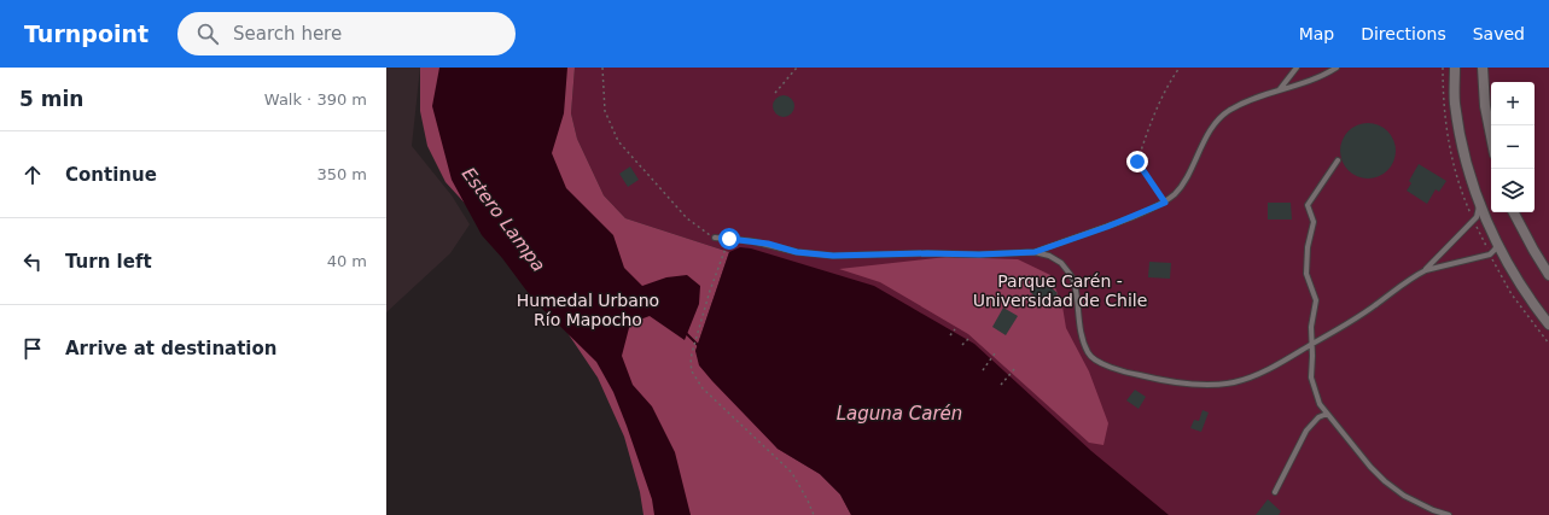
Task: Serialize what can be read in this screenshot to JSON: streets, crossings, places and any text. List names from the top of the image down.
{
  "water": ["Estero Lampa", "Laguna Carén"],
  "parks": ["Parque Carén - Universidad de Chile", "Humedal Urbano Río Mapocho"],
  "page": {
    "header": "Turnpoint",
    "search": "Search here",
    "nav": ["Map", "Directions", "Saved"],
    "heading": ["5 min", "Walk · 390 m"],
    "map_buttons": ["+", "−"],
    "list": [
      ["Continue", "350 m"],
      ["Turn left", "40 m"],
      "Arrive at destination"
    ]
  }
}
